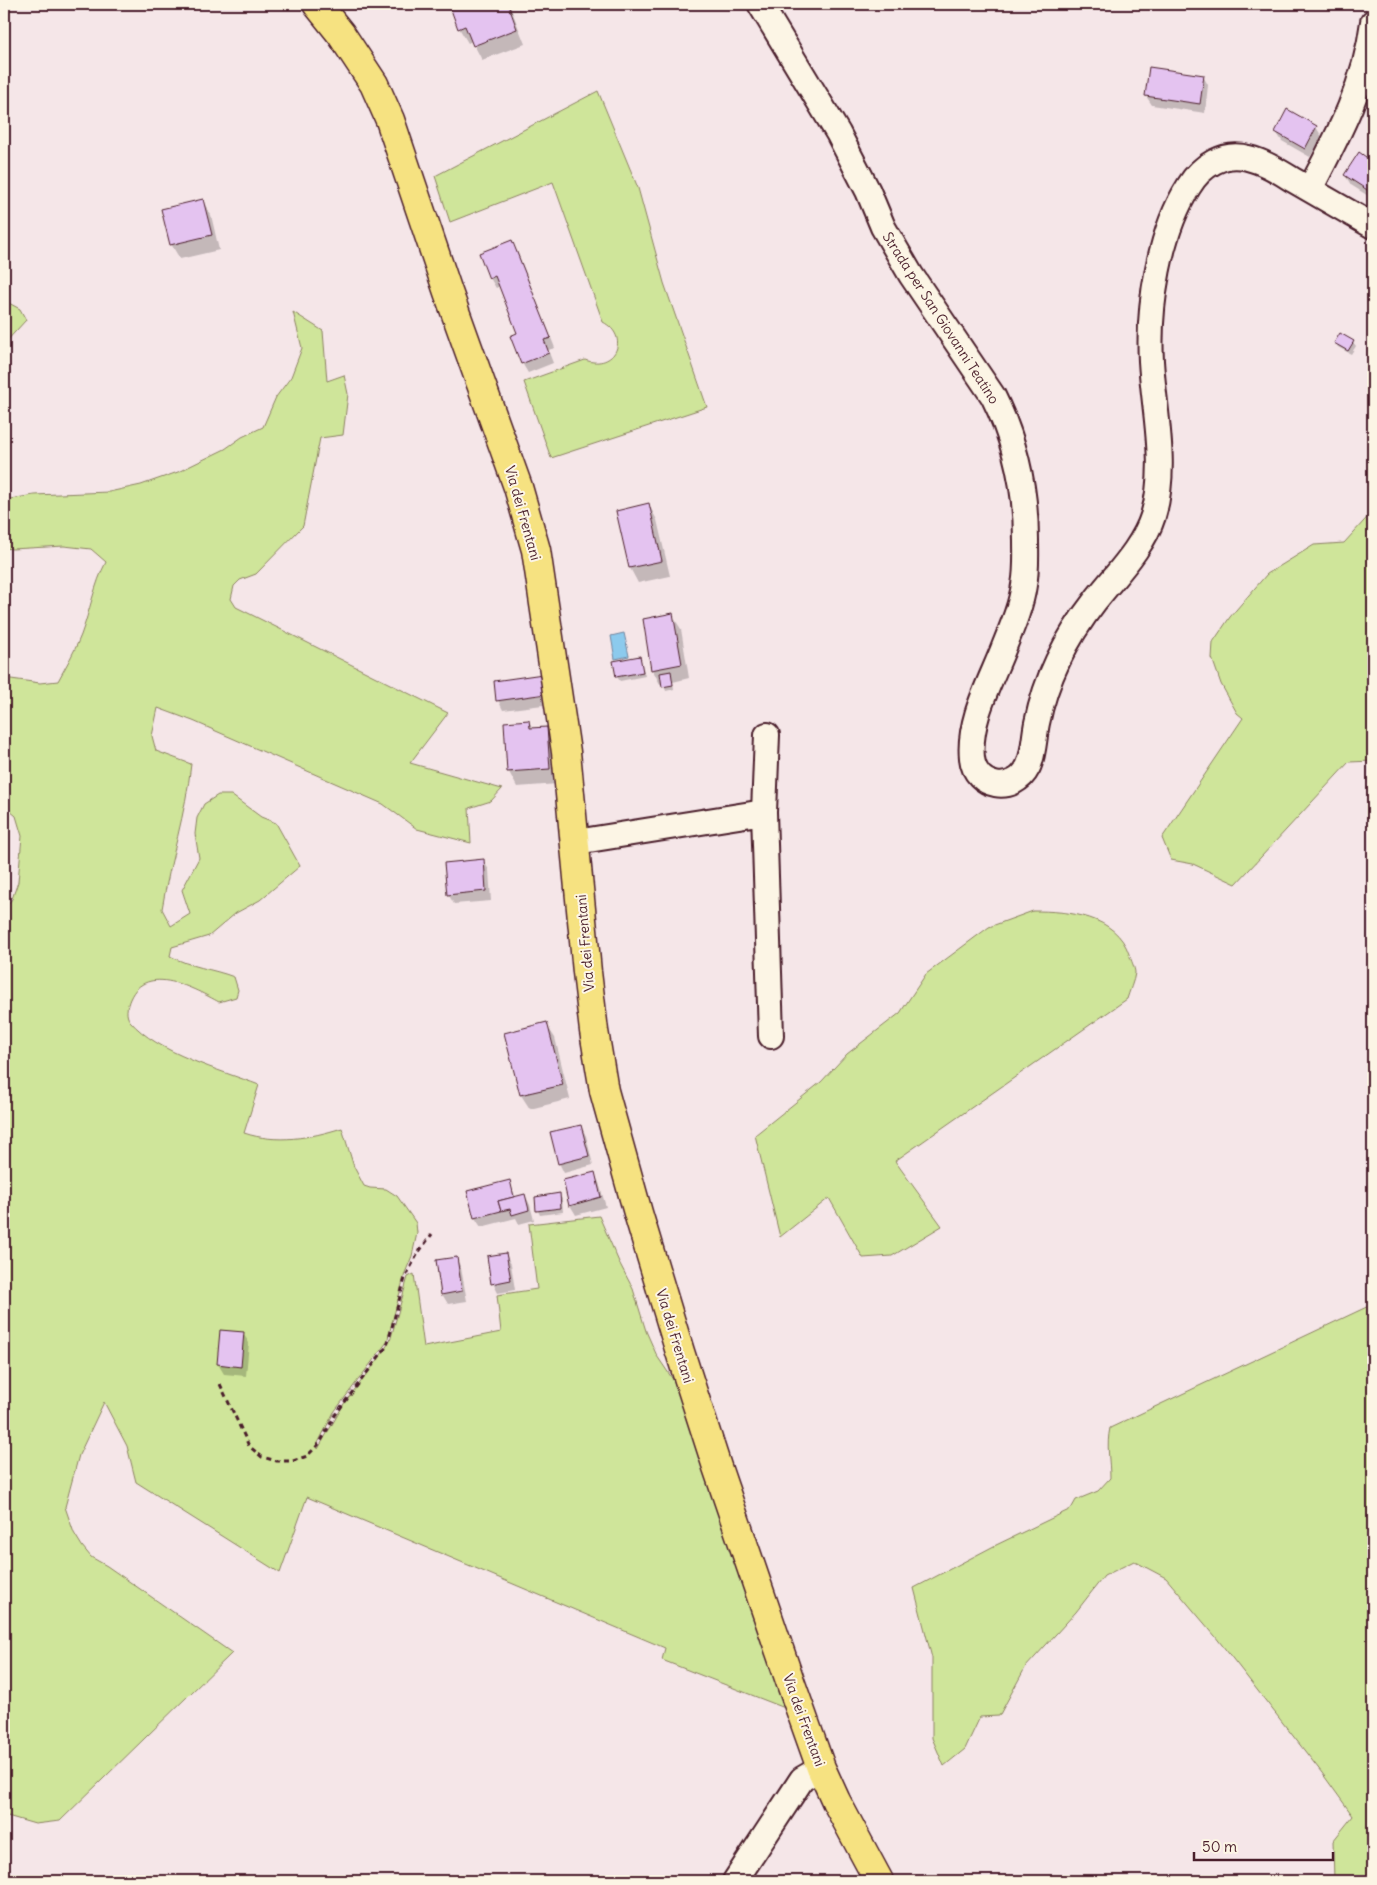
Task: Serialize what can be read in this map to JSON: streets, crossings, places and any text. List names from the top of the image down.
{
  "streets": {
    "main road": ["Via dei Frentani"],
    "street": ["Strada per San Giovanni Teatino"]
  },
  "scale_bar": "50 m"
}
